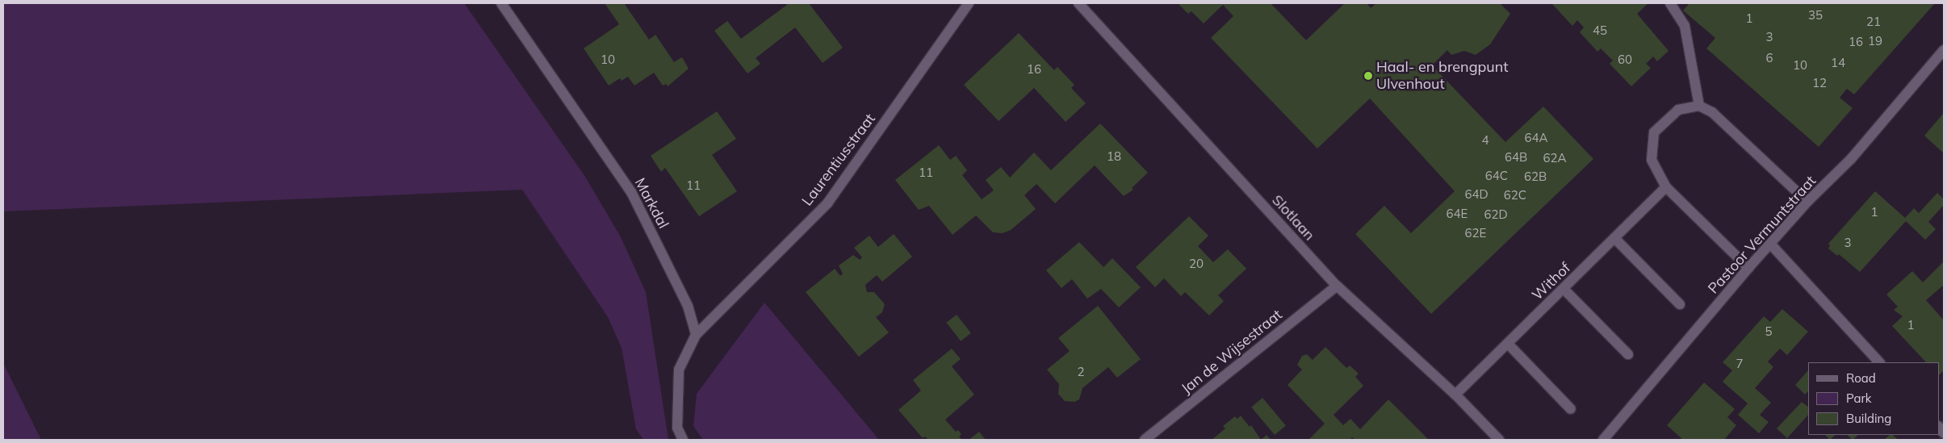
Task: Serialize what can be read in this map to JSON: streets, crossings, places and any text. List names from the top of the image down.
{
  "streets": {
    "street": [
      "Laurentiusstraat",
      "Markdal",
      "Slotlaan",
      "Pastoor Vermuntstraat",
      "Withof",
      "Jan de Wijsestraat"
    ]
  },
  "crossings": [
    ["Laurentiusstraat", "Markdal"],
    ["Slotlaan", "Withof"],
    ["Slotlaan", "Jan de Wijsestraat"]
  ],
  "places": ["Haal- en brengpunt Ulvenhout"],
  "house_numbers": [
    "35",
    "1",
    "21",
    "45",
    "3",
    "19",
    "16",
    "6",
    "10",
    "60",
    "14",
    "10",
    "16",
    "12",
    "64A",
    "4",
    "18",
    "64B",
    "62A",
    "11",
    "64C",
    "62B",
    "11",
    "64D",
    "62C",
    "1",
    "64E",
    "62D",
    "62E",
    "3",
    "20",
    "1",
    "5",
    "7",
    "2"
  ],
  "legend": ["Road", "Park", "Building"]
}
